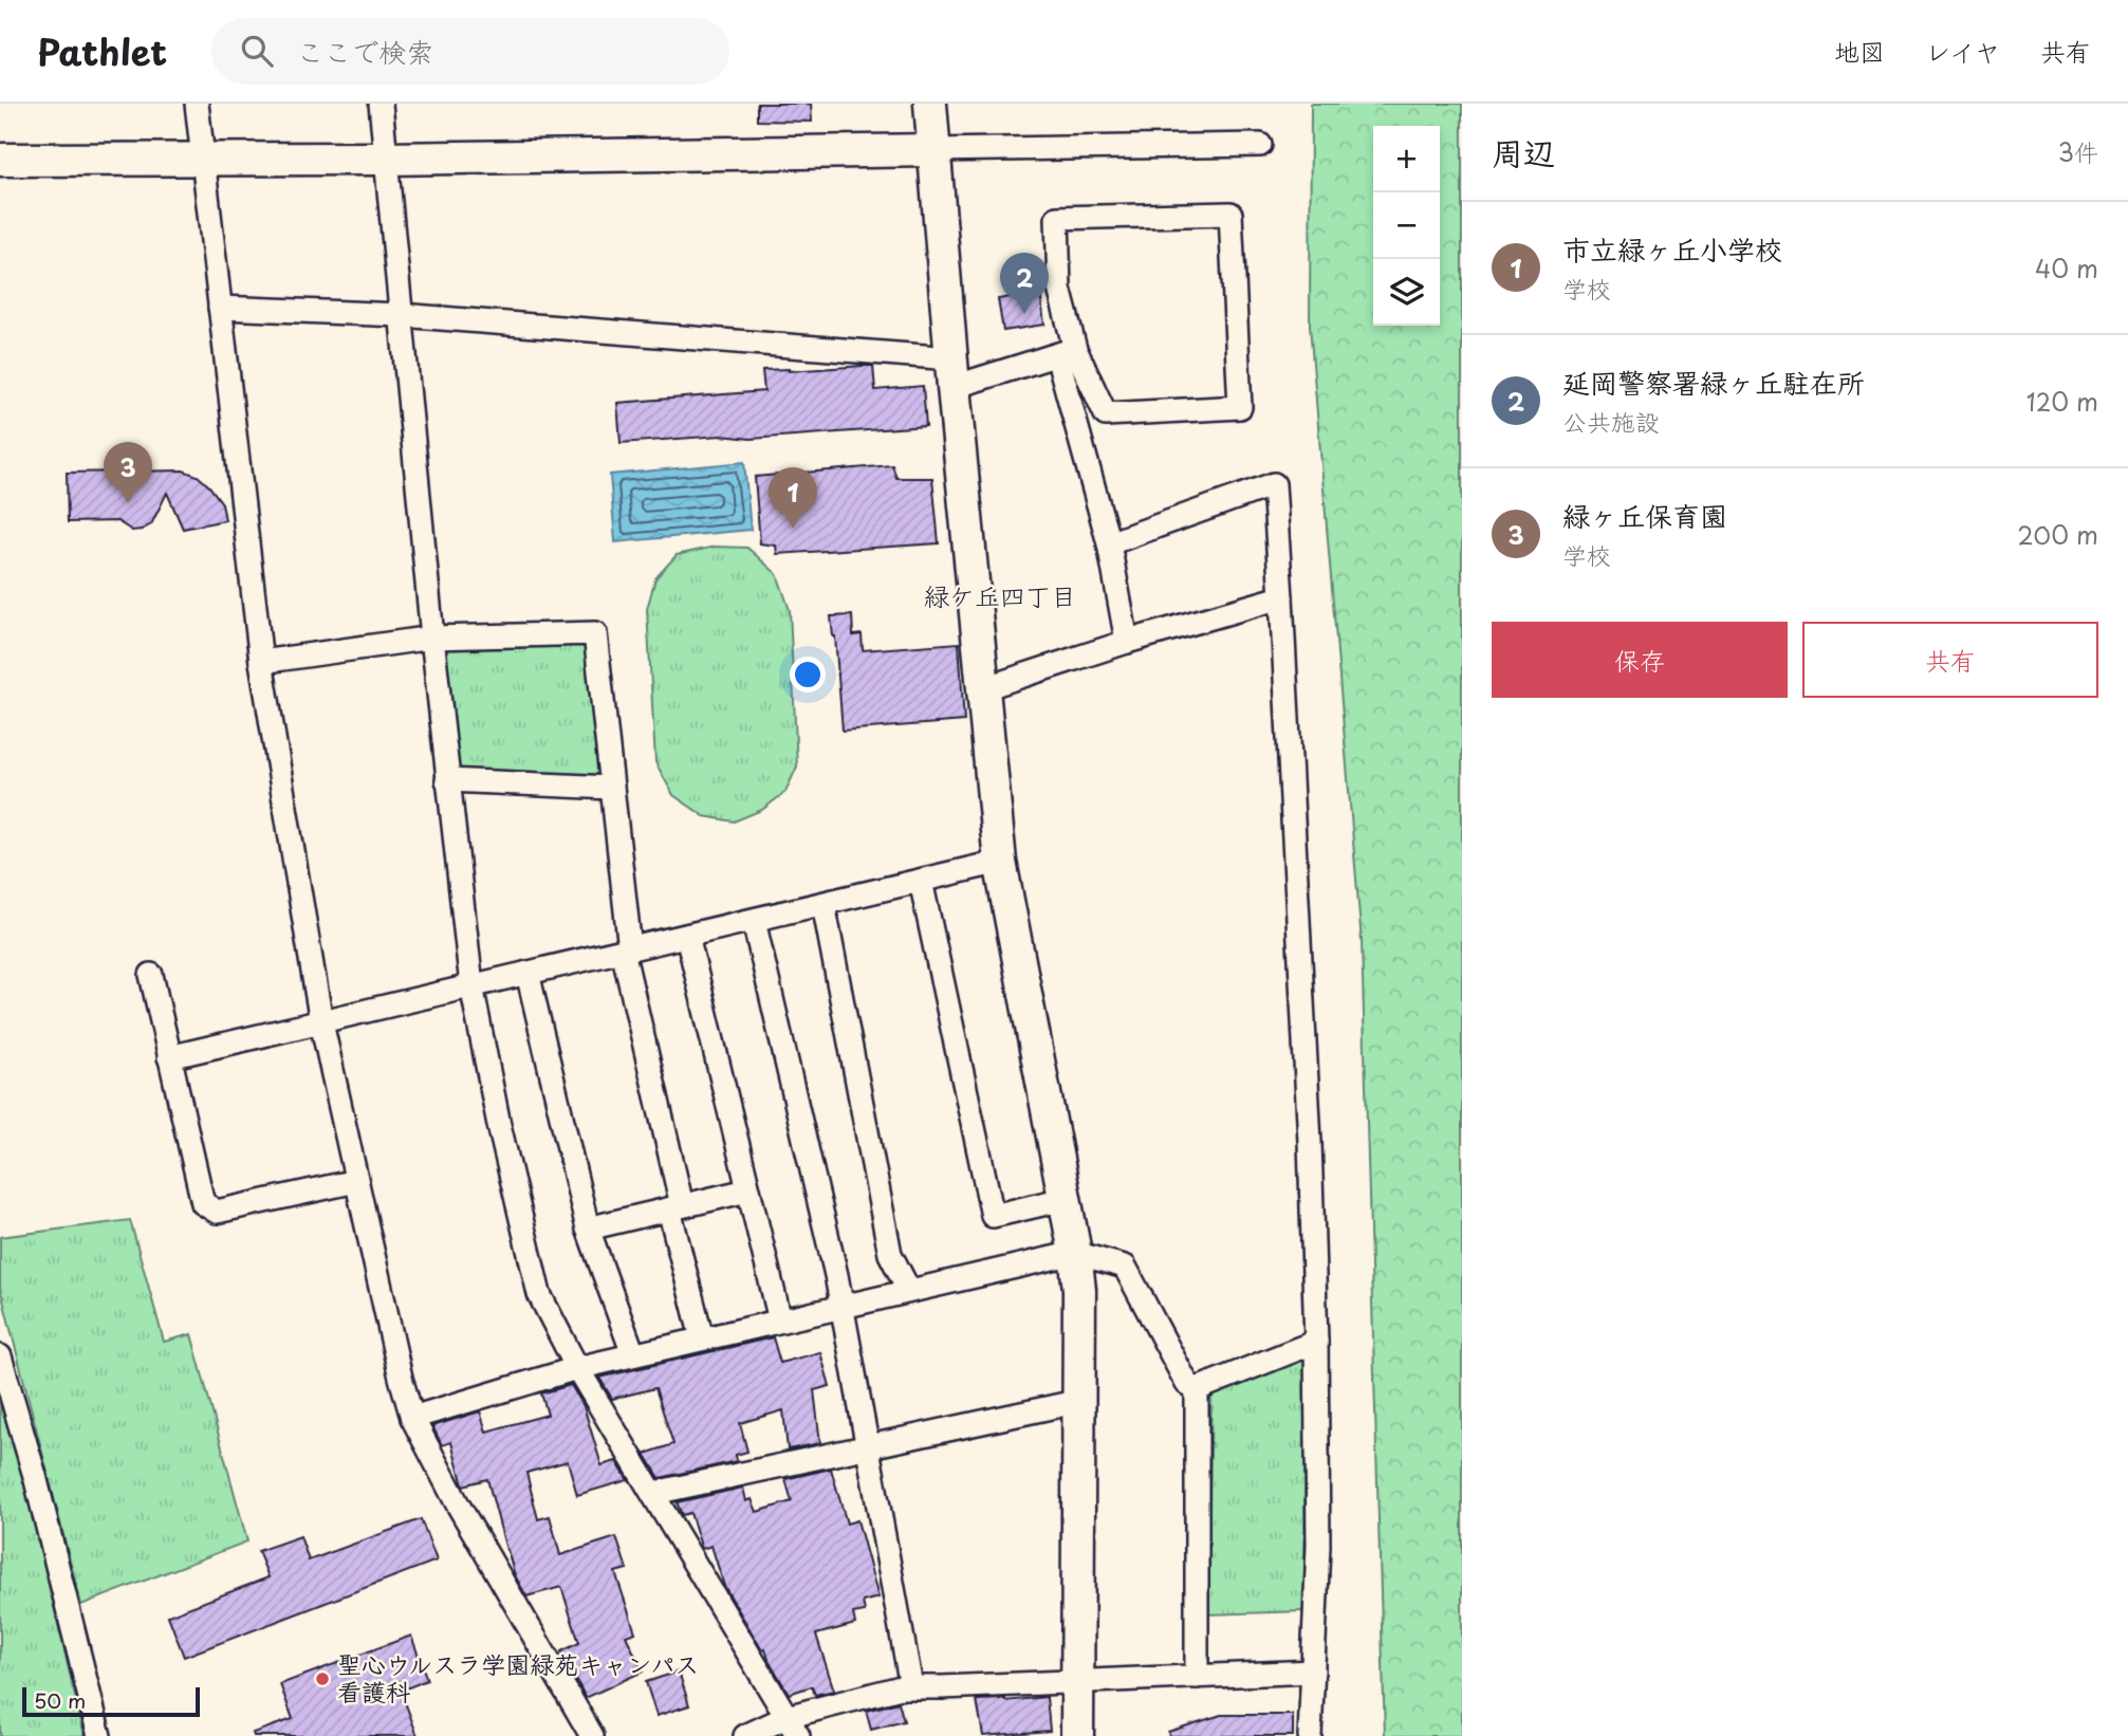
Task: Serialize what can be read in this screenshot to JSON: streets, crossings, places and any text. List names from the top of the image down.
{
  "districts": ["緑ケ丘四丁目"],
  "places": ["聖心ウルスラ学園緑苑キャンパス 看護科"],
  "scale_bar": "50 m",
  "page": {
    "header": "Pathlet",
    "search": "ここで検索",
    "nav": ["地図", "レイヤ", "共有"],
    "heading": ["周辺", "3件"],
    "map_buttons": ["+", "−"],
    "list": [
      {
        "mark": "1",
        "name": "市立緑ヶ丘小学校",
        "note": "学校",
        "value": "40 m"
      },
      {
        "mark": "2",
        "name": "延岡警察署緑ヶ丘駐在所",
        "note": "公共施設",
        "value": "120 m"
      },
      {
        "mark": "3",
        "name": "緑ヶ丘保育園",
        "note": "学校",
        "value": "200 m"
      }
    ],
    "pins": ["2", "3", "1"],
    "buttons": ["保存", "共有"],
    "scale": "50 m"
  }
}
